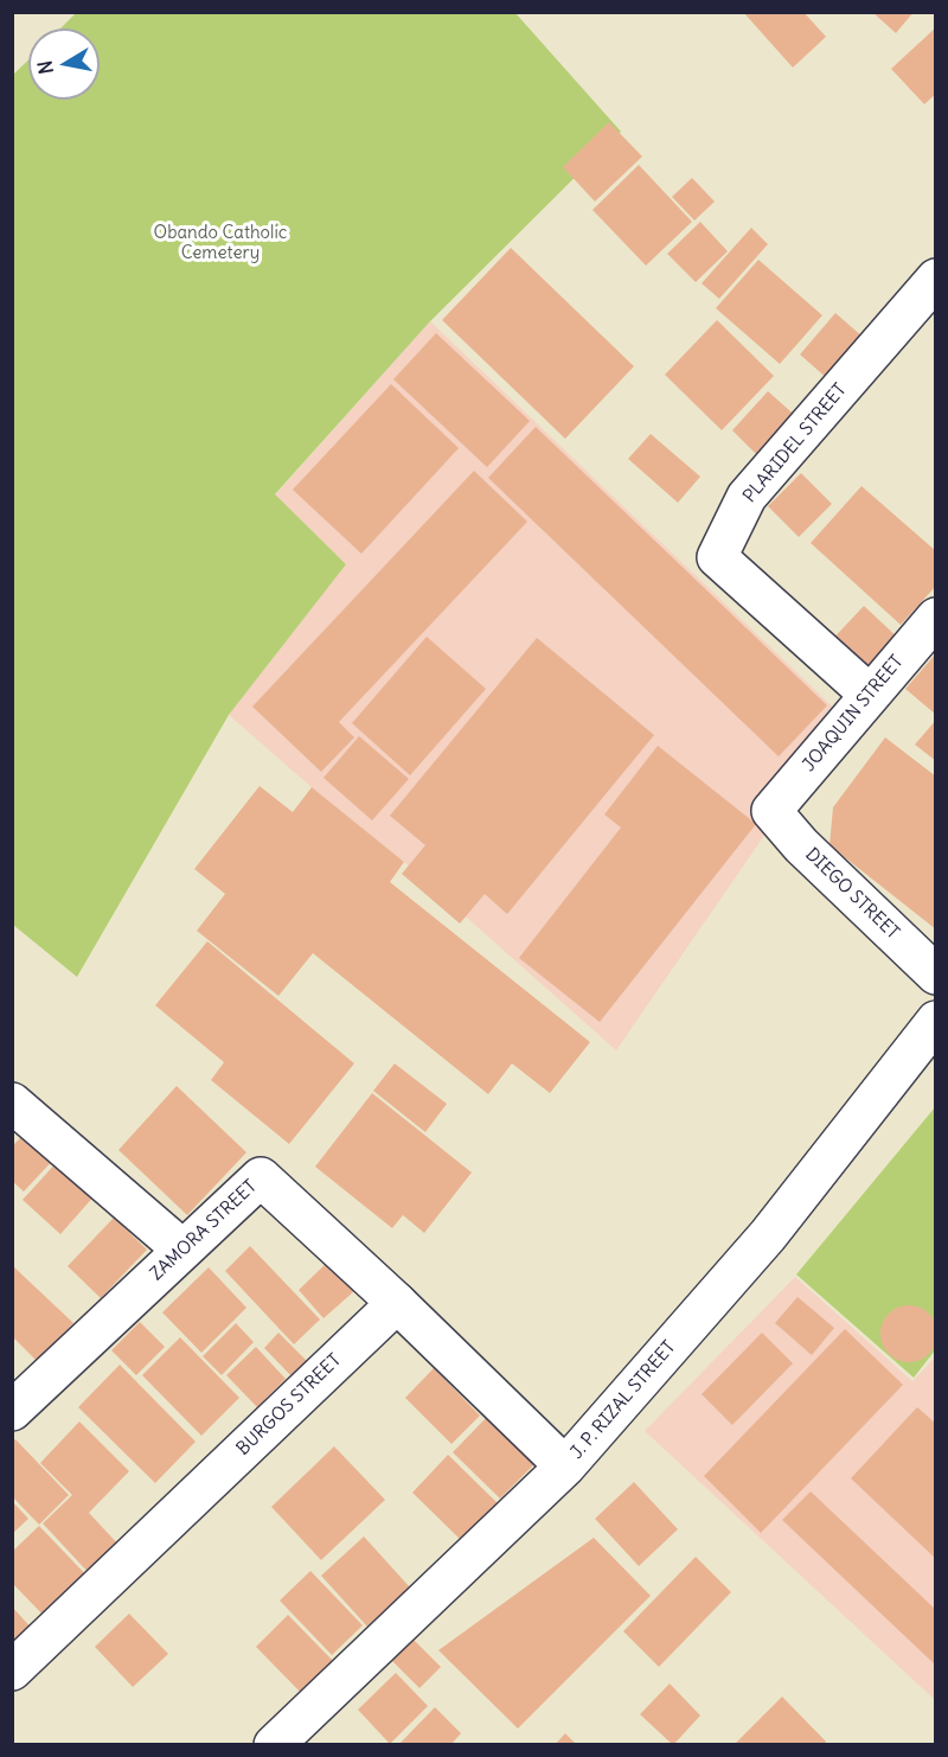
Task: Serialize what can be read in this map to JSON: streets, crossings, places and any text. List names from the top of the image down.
{
  "streets": {
    "street": [
      "PLARIDEL STREET",
      "JOAQUIN STREET",
      "DIEGO STREET",
      "ZAMORA STREET",
      "J. P. RIZAL STREET",
      "BURGOS STREET"
    ]
  },
  "crossings": [
    ["PLARIDEL STREET", "JOAQUIN STREET"],
    ["JOAQUIN STREET", "DIEGO STREET"],
    ["ZAMORA STREET", "BURGOS STREET"]
  ],
  "parks": ["Obando Catholic Cemetery"],
  "north": "left"
}
